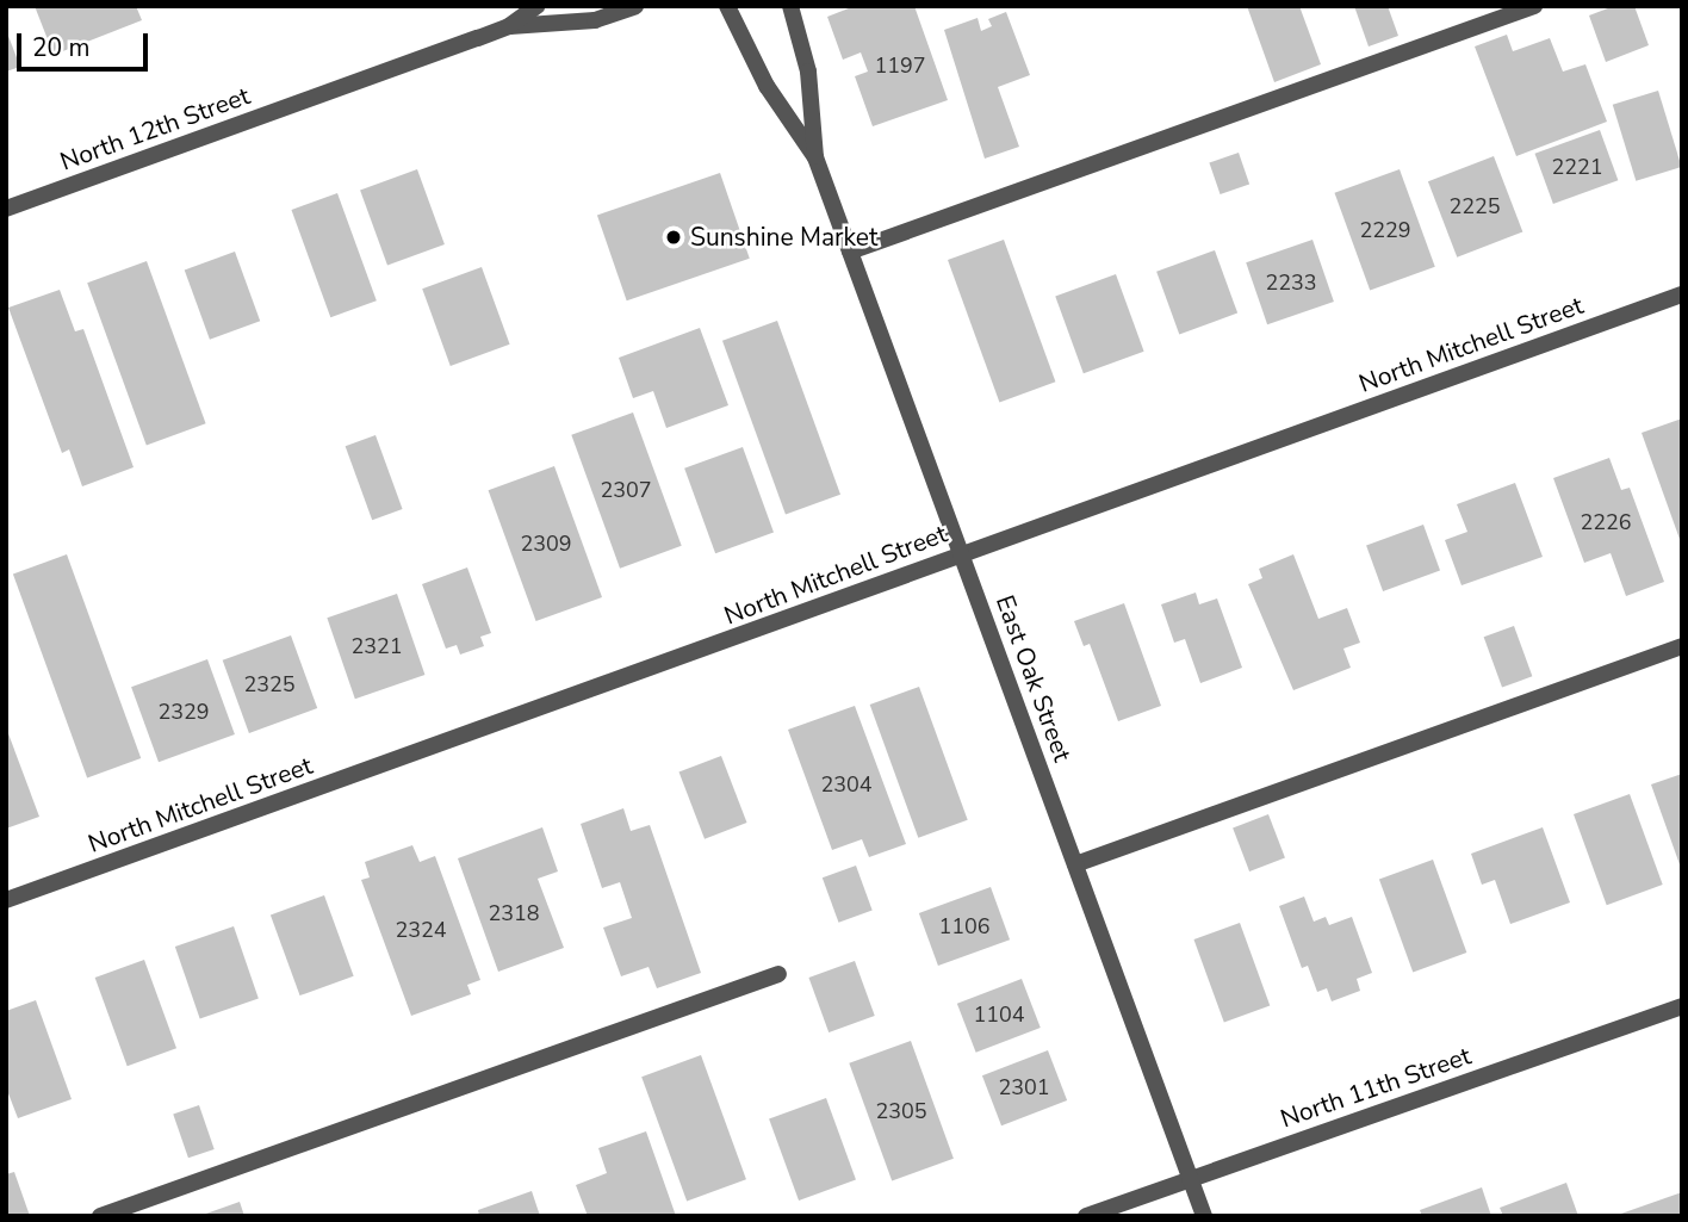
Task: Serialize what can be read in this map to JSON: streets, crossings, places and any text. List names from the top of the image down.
{
  "streets": {
    "street": [
      "North 12th Street",
      "North Mitchell Street",
      "East Oak Street",
      "North 11th Street"
    ]
  },
  "crossings": [
    ["North Mitchell Street", "East Oak Street"],
    ["East Oak Street", "North 11th Street"]
  ],
  "places": ["Sunshine Market"],
  "house_numbers": [
    "1197",
    "2221",
    "2225",
    "2229",
    "2233",
    "2307",
    "2226",
    "2309",
    "2321",
    "2325",
    "2329",
    "2304",
    "2318",
    "1106",
    "2324",
    "1104",
    "2301",
    "2305"
  ],
  "scale_bar": "20 m"
}
